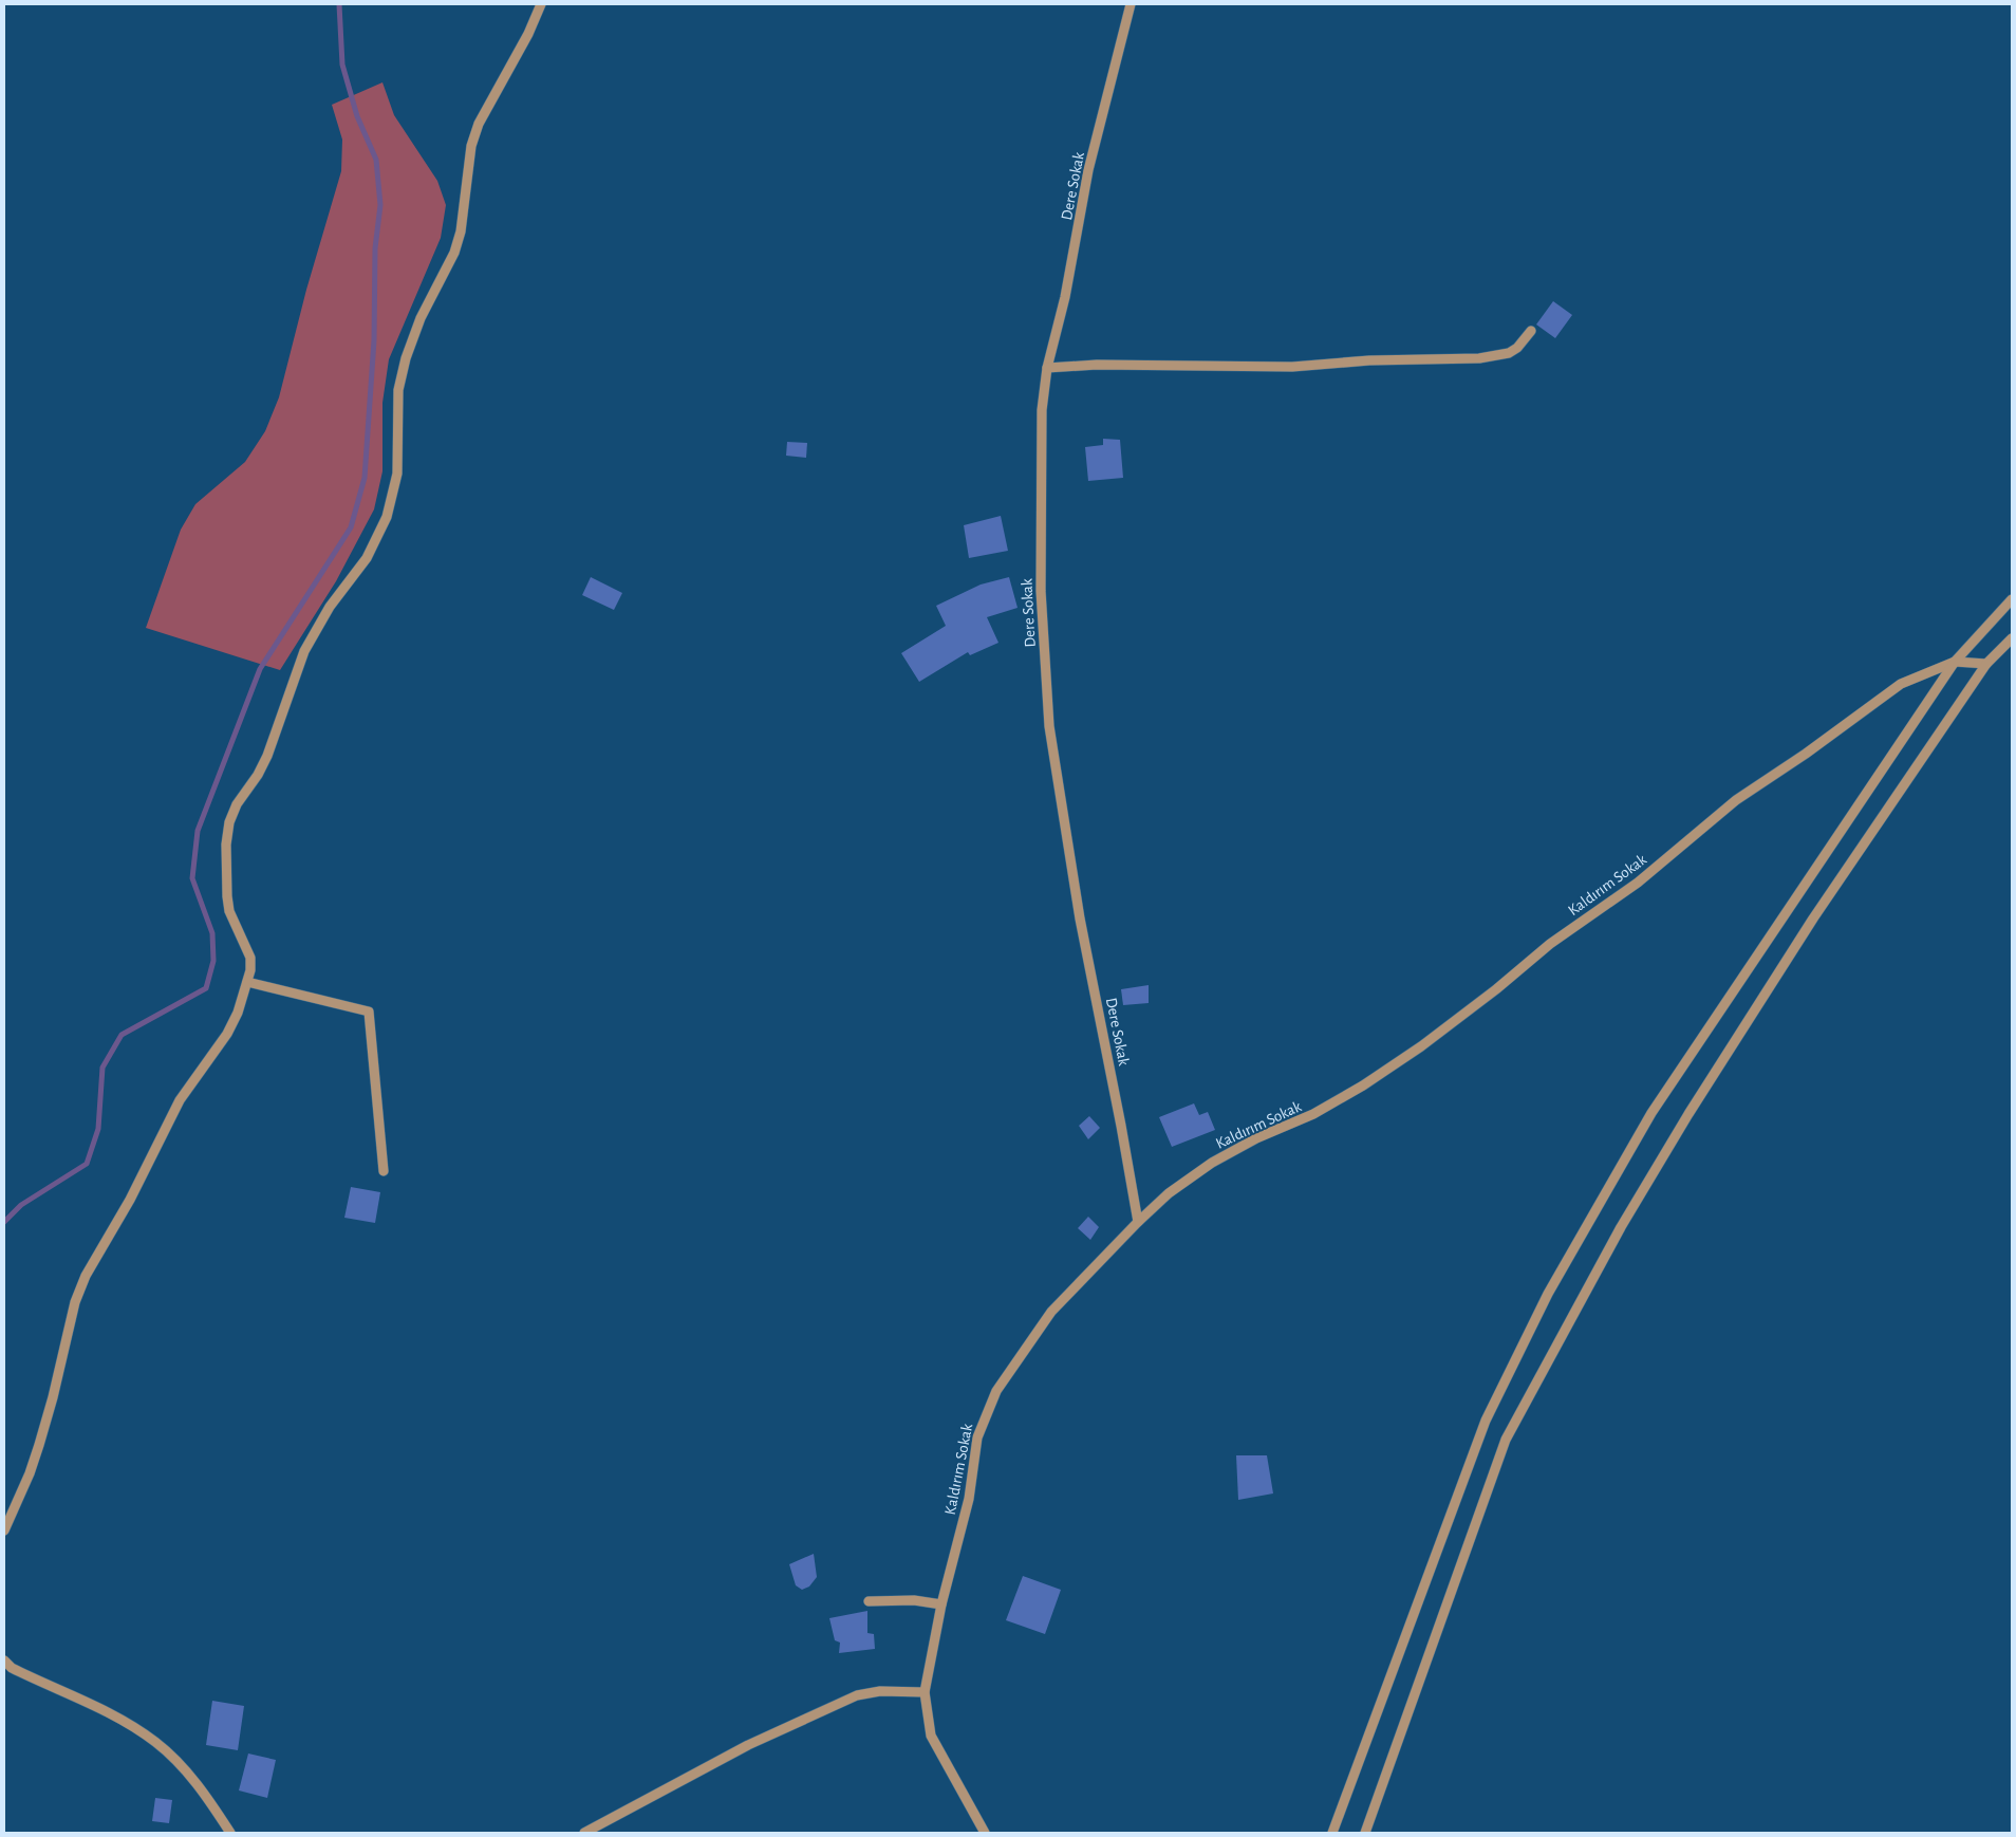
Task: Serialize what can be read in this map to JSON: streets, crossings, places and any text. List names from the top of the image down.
{
  "streets": {
    "street": ["Dere Sokak", "Kaldırım Sokak"]
  },
  "crossings": [
    ["Dere Sokak", "Kaldırım Sokak"]
  ]
}
